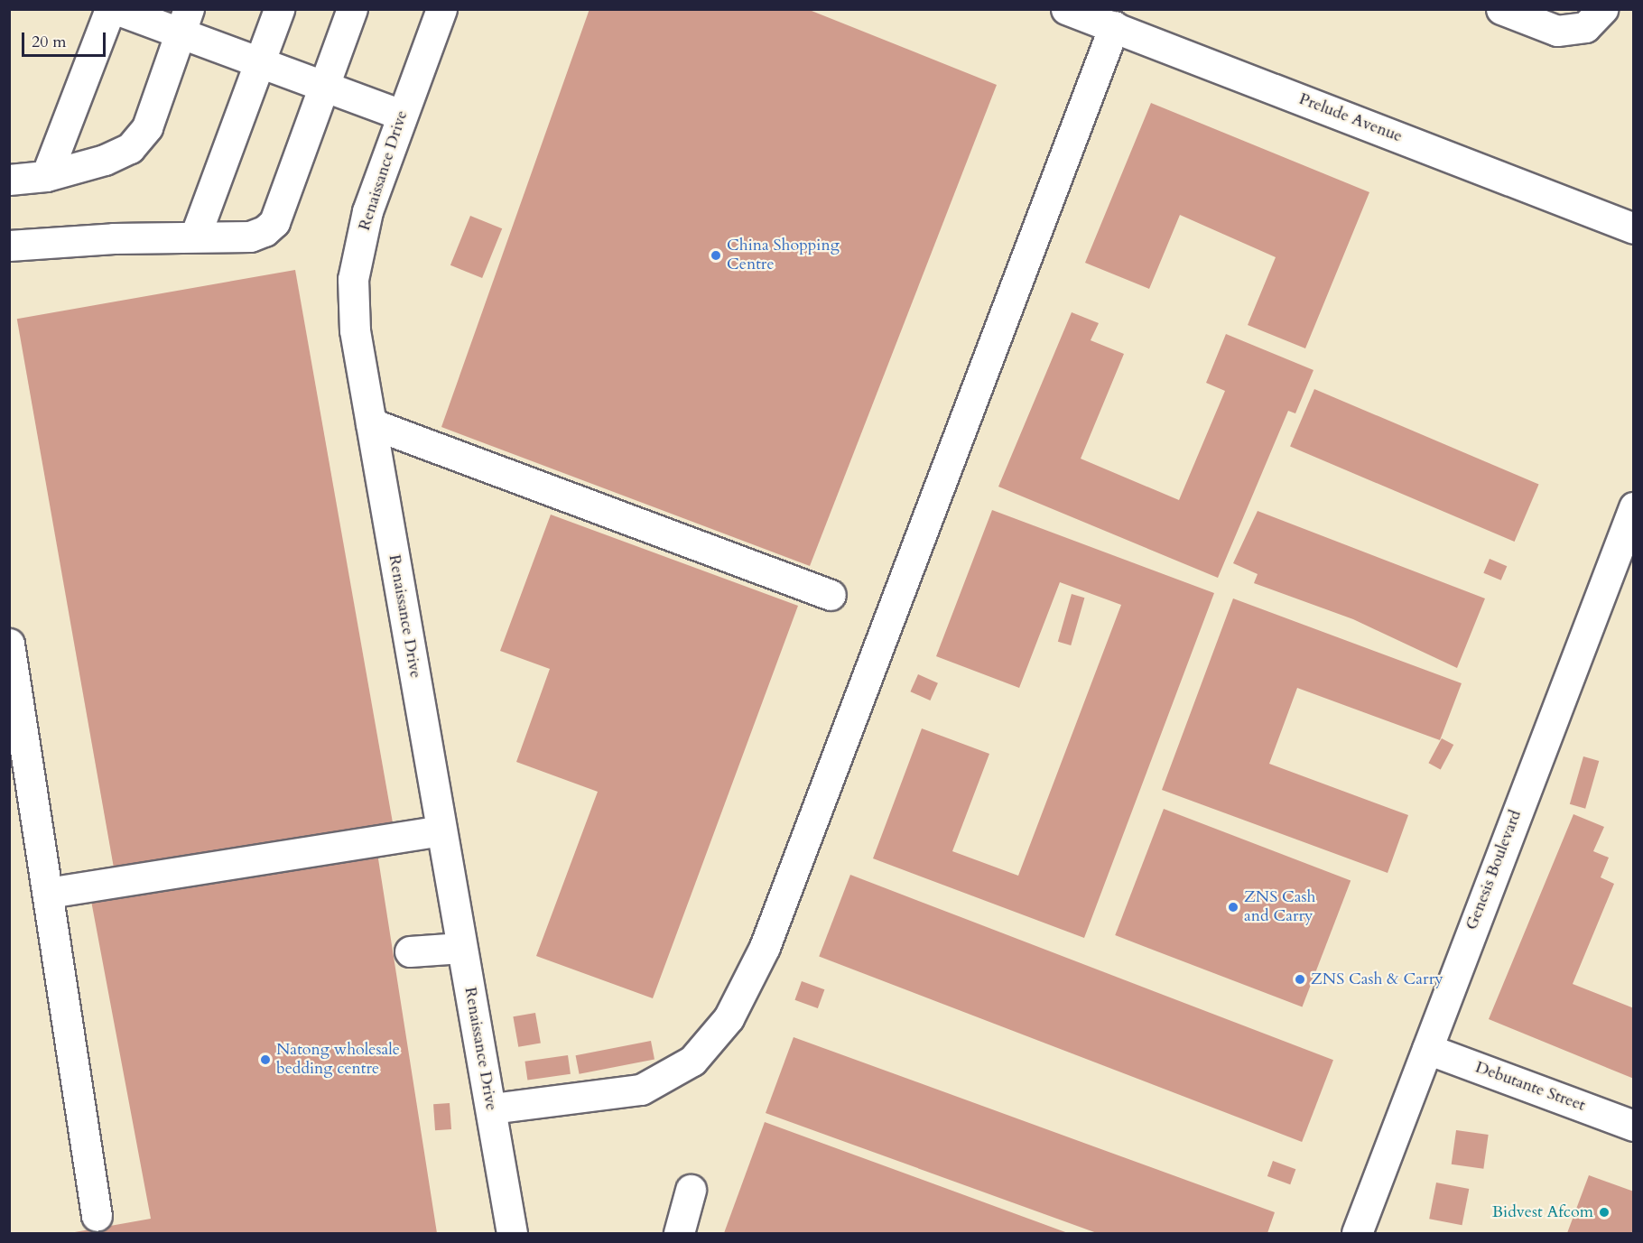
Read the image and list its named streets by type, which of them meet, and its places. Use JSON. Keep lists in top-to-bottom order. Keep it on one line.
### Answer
{"streets":{"street":["Prelude Avenue","Renaissance Drive","Genesis Boulevard","Debutante Street"]},"crossings":[["Genesis Boulevard","Debutante Street"]],"places":["China Shopping Centre","ZNS Cash and Carry","ZNS Cash & Carry","Natong wholesale bedding centre","Bidvest Afcom"],"scale_bar":"20 m"}
